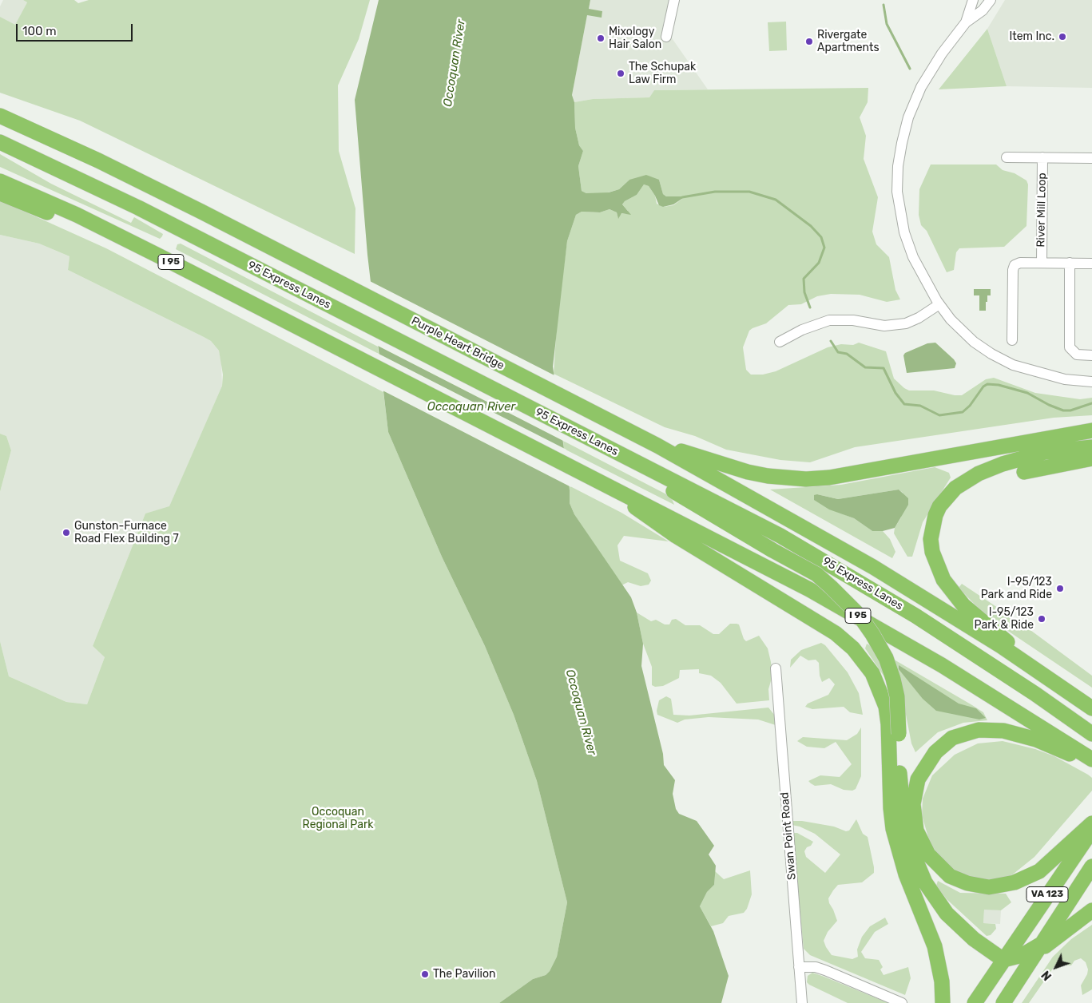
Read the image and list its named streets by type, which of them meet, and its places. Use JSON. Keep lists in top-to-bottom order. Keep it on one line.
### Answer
{"streets":{"highway":["I 95","95 Express Lanes","Purple Heart Bridge","VA 123"],"street":["River Mill Loop","Swan Point Road"]},"water":["Occoquan River"],"parks":["Occoquan Regional Park"],"places":["Item Inc.","Mixology Hair Salon","Rivergate Apartments","The Schupak Law Firm","Gunston-Furnace Road Flex Building 7","I-95/123 Park and Ride","I-95/123 Park & Ride","The Pavilion"],"scale_bar":"100 m","north":"bottom left"}
